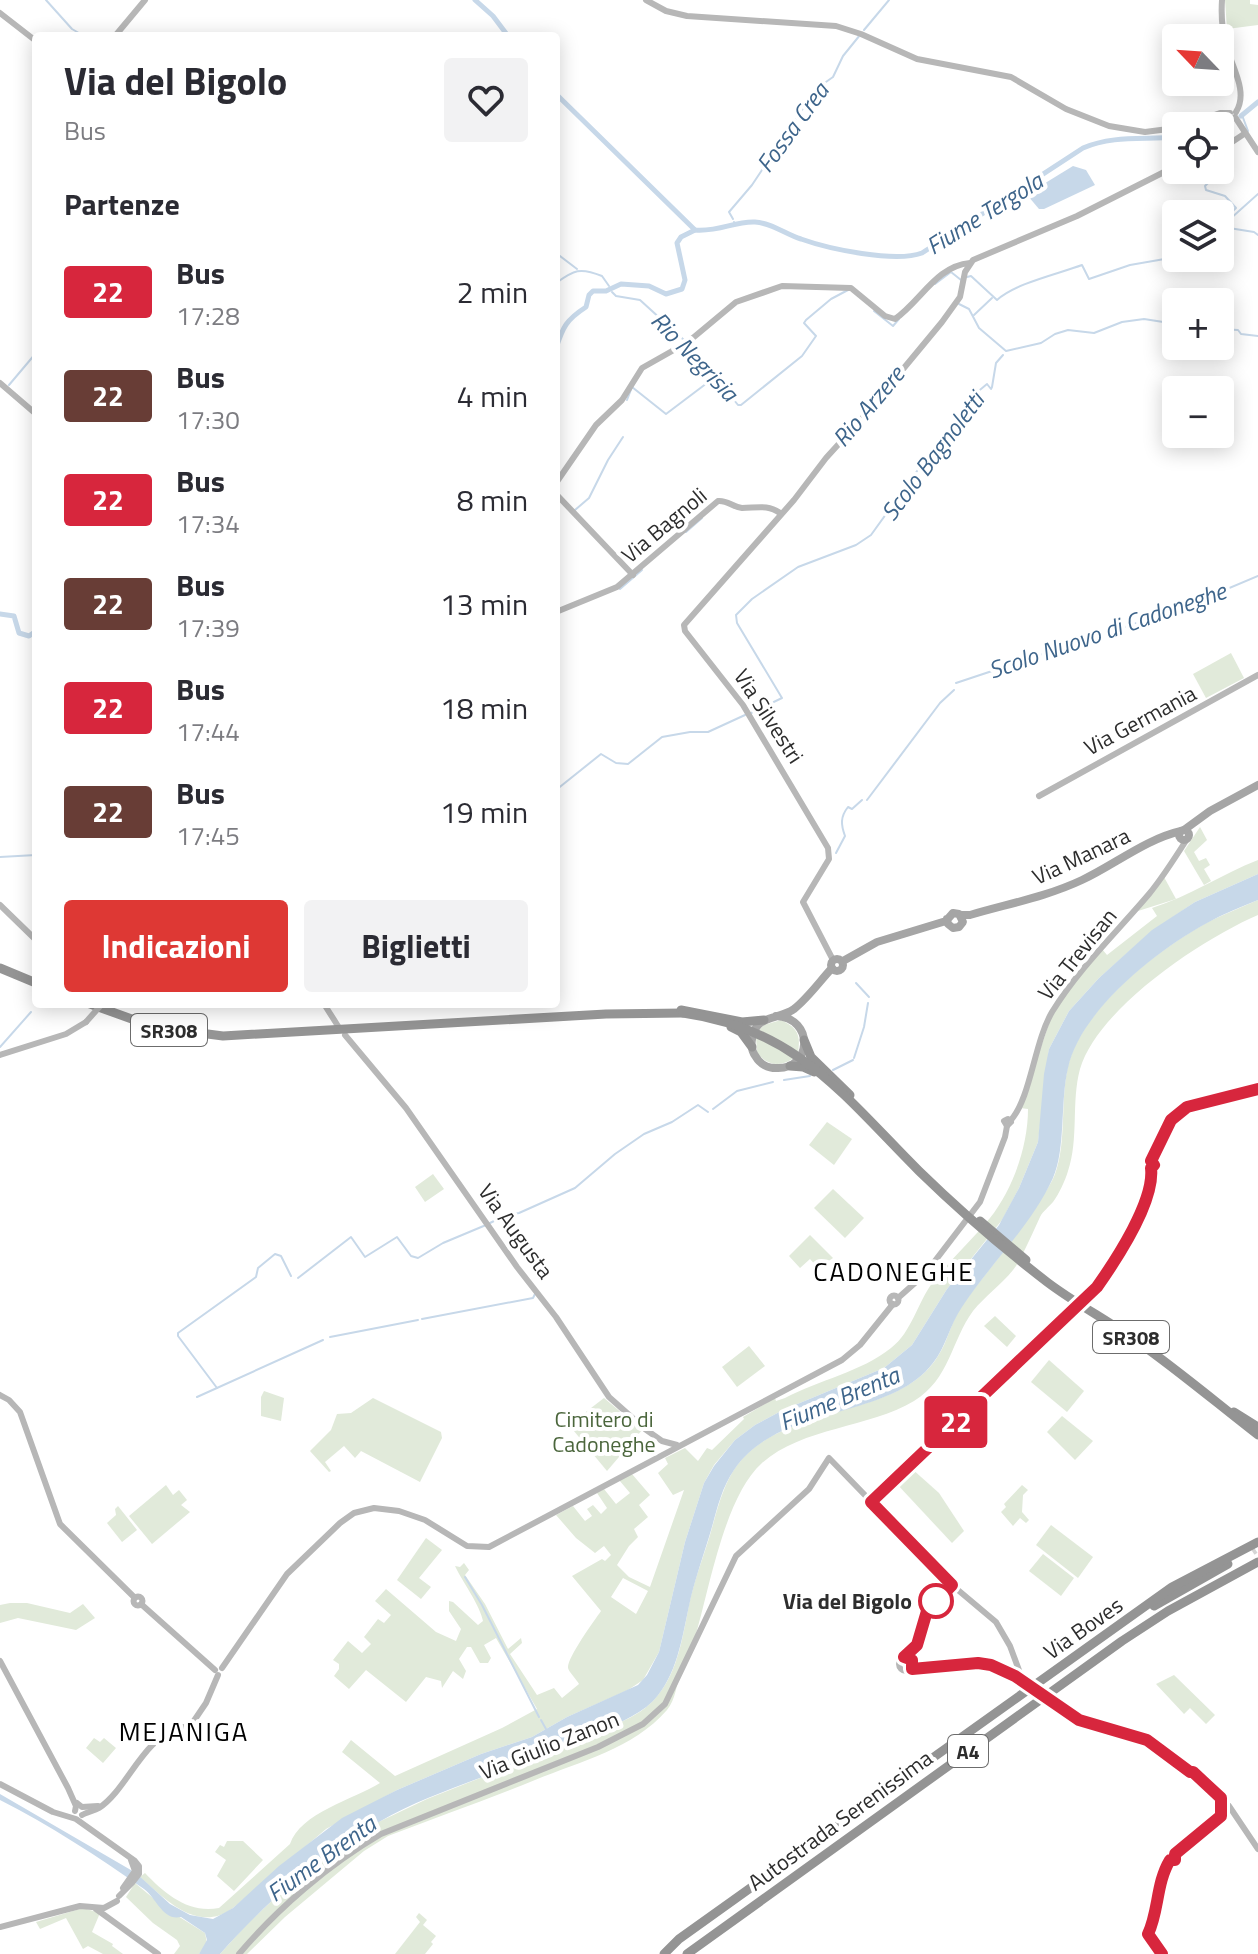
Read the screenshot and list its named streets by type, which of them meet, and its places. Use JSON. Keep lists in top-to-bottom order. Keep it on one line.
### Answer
{"streets":{"highway":["SR308","Via Boves","A4","Autostrada Serenissima"],"main road":["Via Manara","Via Trevisan"],"street":["Via Bagnoli","Via Silvestri","Via Germania","Via Augusta","Via Giulio Zanon"]},"crossings":[["Via Bagnoli","Via Silvestri"],["Via Silvestri","Via Manara"],["Via Manara","Via Trevisan"],["Via Trevisan","Via Augusta"]],"districts":["CADONEGHE","MEJANIGA"],"water":["Fossa Crea","Fiume Tergola","Rio Negrisia","Rio Arzere","Scolo Bagnoletti","Scolo Nuovo di Cadoneghe","Fiume Brenta"],"parks":["Cimitero di Cadoneghe"],"places":["Via del Bigolo"],"lines":["bus line 22"],"north":"top left","page":{"on_map":"22","map_buttons":["+","−"],"heading":[["Via del Bigolo","Bus"],"Partenze"],"list":[{"mark":"22","name":"Bus","note":"17:28","value":"2 min"},{"mark":"22","name":"Bus","note":"17:30","value":"4 min"},{"mark":"22","name":"Bus","note":"17:34","value":"8 min"},{"mark":"22","name":"Bus","note":"17:39","value":"13 min"},{"mark":"22","name":"Bus","note":"17:44","value":"18 min"},{"mark":"22","name":"Bus","note":"17:45","value":"19 min"}],"buttons":["Indicazioni","Biglietti"]}}
